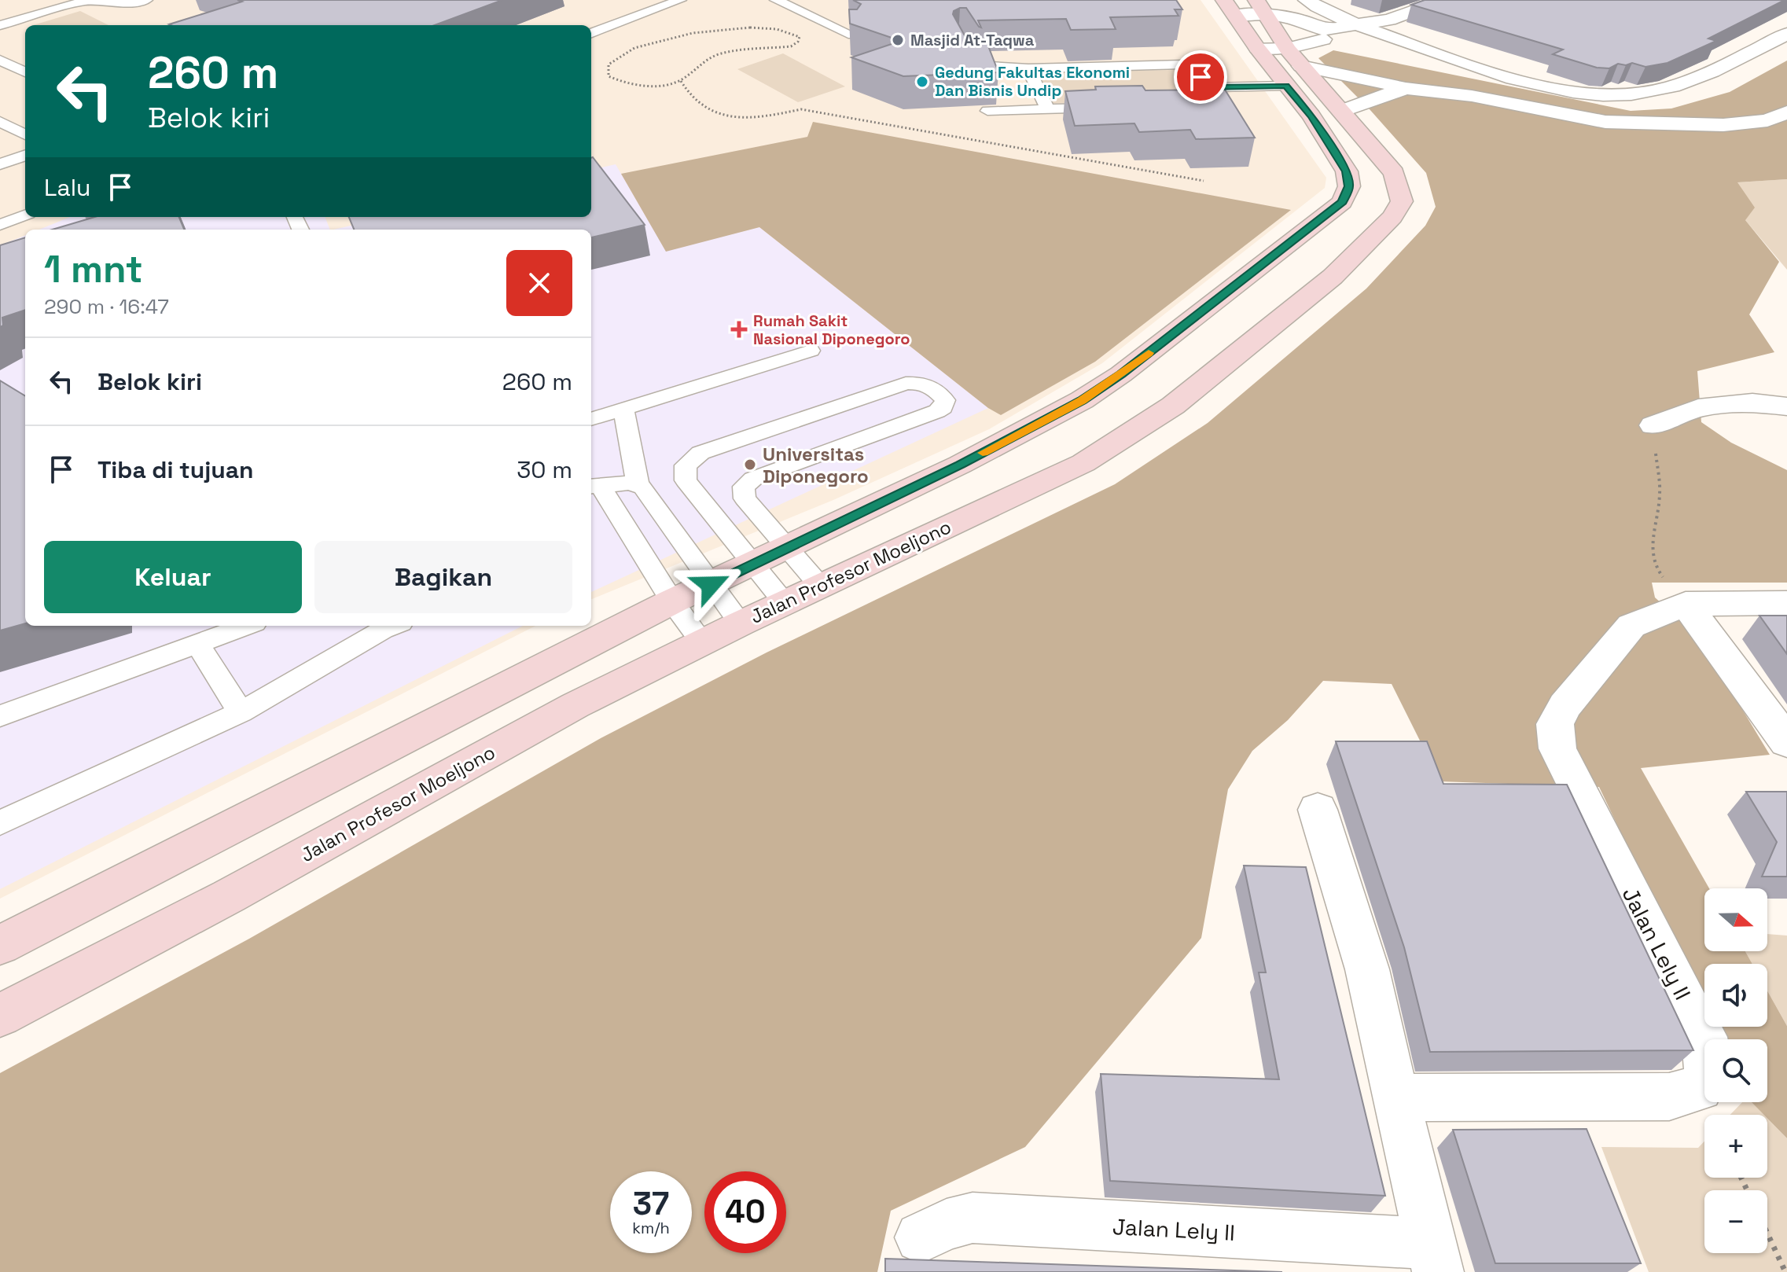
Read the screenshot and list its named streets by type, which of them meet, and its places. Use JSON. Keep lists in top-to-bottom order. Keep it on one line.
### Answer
{"streets":{"street":["Jalan Profesor Moeljono","Jalan Lely II"]},"places":{"other":["Masjid At-Taqwa","Gedung Fakultas Ekonomi Dan Bisnis Undip","Universitas Diponegoro"],"health":["Rumah Sakit Nasional Diponegoro"]},"north":"right","page":{"turn":["260 m","Belok kiri"],"then":"Lalu","heading":["1 mnt","290 m · 16:47"],"list":[{"name":"Belok kiri","value":"260 m"},{"name":"Tiba di tujuan","value":"30 m"}],"buttons":["Keluar","Bagikan"],"map_buttons":["+","−"],"speed":"37 km/h","limit":"40"}}
